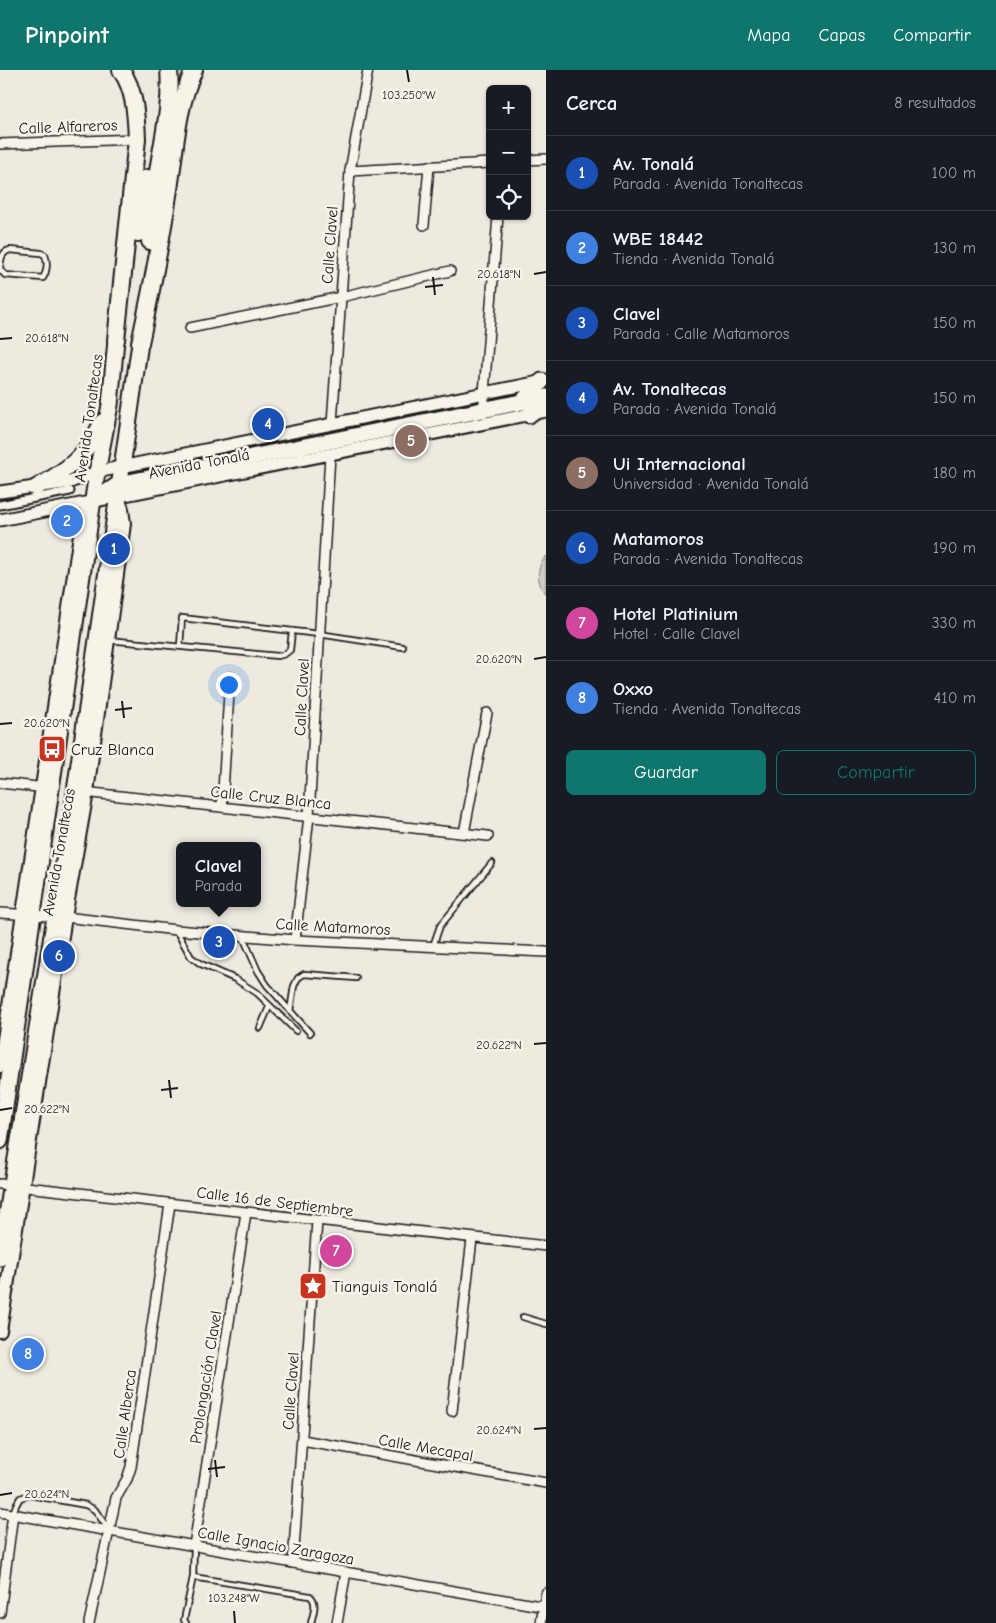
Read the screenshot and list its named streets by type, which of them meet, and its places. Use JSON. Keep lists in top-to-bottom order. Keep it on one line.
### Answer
{"streets":{"main road":["Avenida Tonaltecas","Avenida Tonalá"],"street":["Calle Alfareros","Calle Clavel","Calle Cruz Blanca","Calle Matamoros","Calle 16 de Septiembre","Prolongación Clavel","Calle Alberca","Calle Mecapal","Calle Ignacio Zaragoza"]},"crossings":[["Calle Clavel","Avenida Tonalá"],["Calle Clavel","Calle Cruz Blanca"],["Calle Clavel","Calle Matamoros"],["Calle Clavel","Calle 16 de Septiembre"],["Calle Clavel","Calle Mecapal"],["Calle Clavel","Calle Ignacio Zaragoza"],["Avenida Tonaltecas","Avenida Tonalá"],["Avenida Tonaltecas","Calle Cruz Blanca"],["Avenida Tonaltecas","Calle Matamoros"],["Avenida Tonaltecas","Calle 16 de Septiembre"],["Calle 16 de Septiembre","Prolongación Clavel"],["Calle 16 de Septiembre","Calle Alberca"],["Prolongación Clavel","Calle Ignacio Zaragoza"],["Calle Alberca","Calle Ignacio Zaragoza"]],"places":{"bus stop":["Cruz Blanca"],"place":["Tianguis Tonalá"]},"page":{"header":"Pinpoint","nav":["Mapa","Capas","Compartir"],"heading":["Cerca","8 resultados"],"map_buttons":["+","−"],"list":[{"mark":"1","name":"Av. Tonalá","note":"Parada · Avenida Tonaltecas","value":"100 m"},{"mark":"2","name":"WBE 18442","note":"Tienda · Avenida Tonalá","value":"130 m"},{"mark":"3","name":"Clavel","note":"Parada · Calle Matamoros","value":"150 m"},{"mark":"4","name":"Av. Tonaltecas","note":"Parada · Avenida Tonalá","value":"150 m"},{"mark":"5","name":"Ui Internacional","note":"Universidad · Avenida Tonalá","value":"180 m"},{"mark":"6","name":"Matamoros","note":"Parada · Avenida Tonaltecas","value":"190 m"},{"mark":"7","name":"Hotel Platinium","note":"Hotel · Calle Clavel","value":"330 m"},{"mark":"8","name":"Oxxo","note":"Tienda · Avenida Tonaltecas","value":"410 m"}],"pins":["4","5","2","1","3","6","7","8"],"buttons":["Guardar","Compartir"],"popup":["Clavel","Parada"]},"coordinates":["103.250°W","20.618°N","20.620°N","20.622°N","20.624°N","103.248°W"]}
